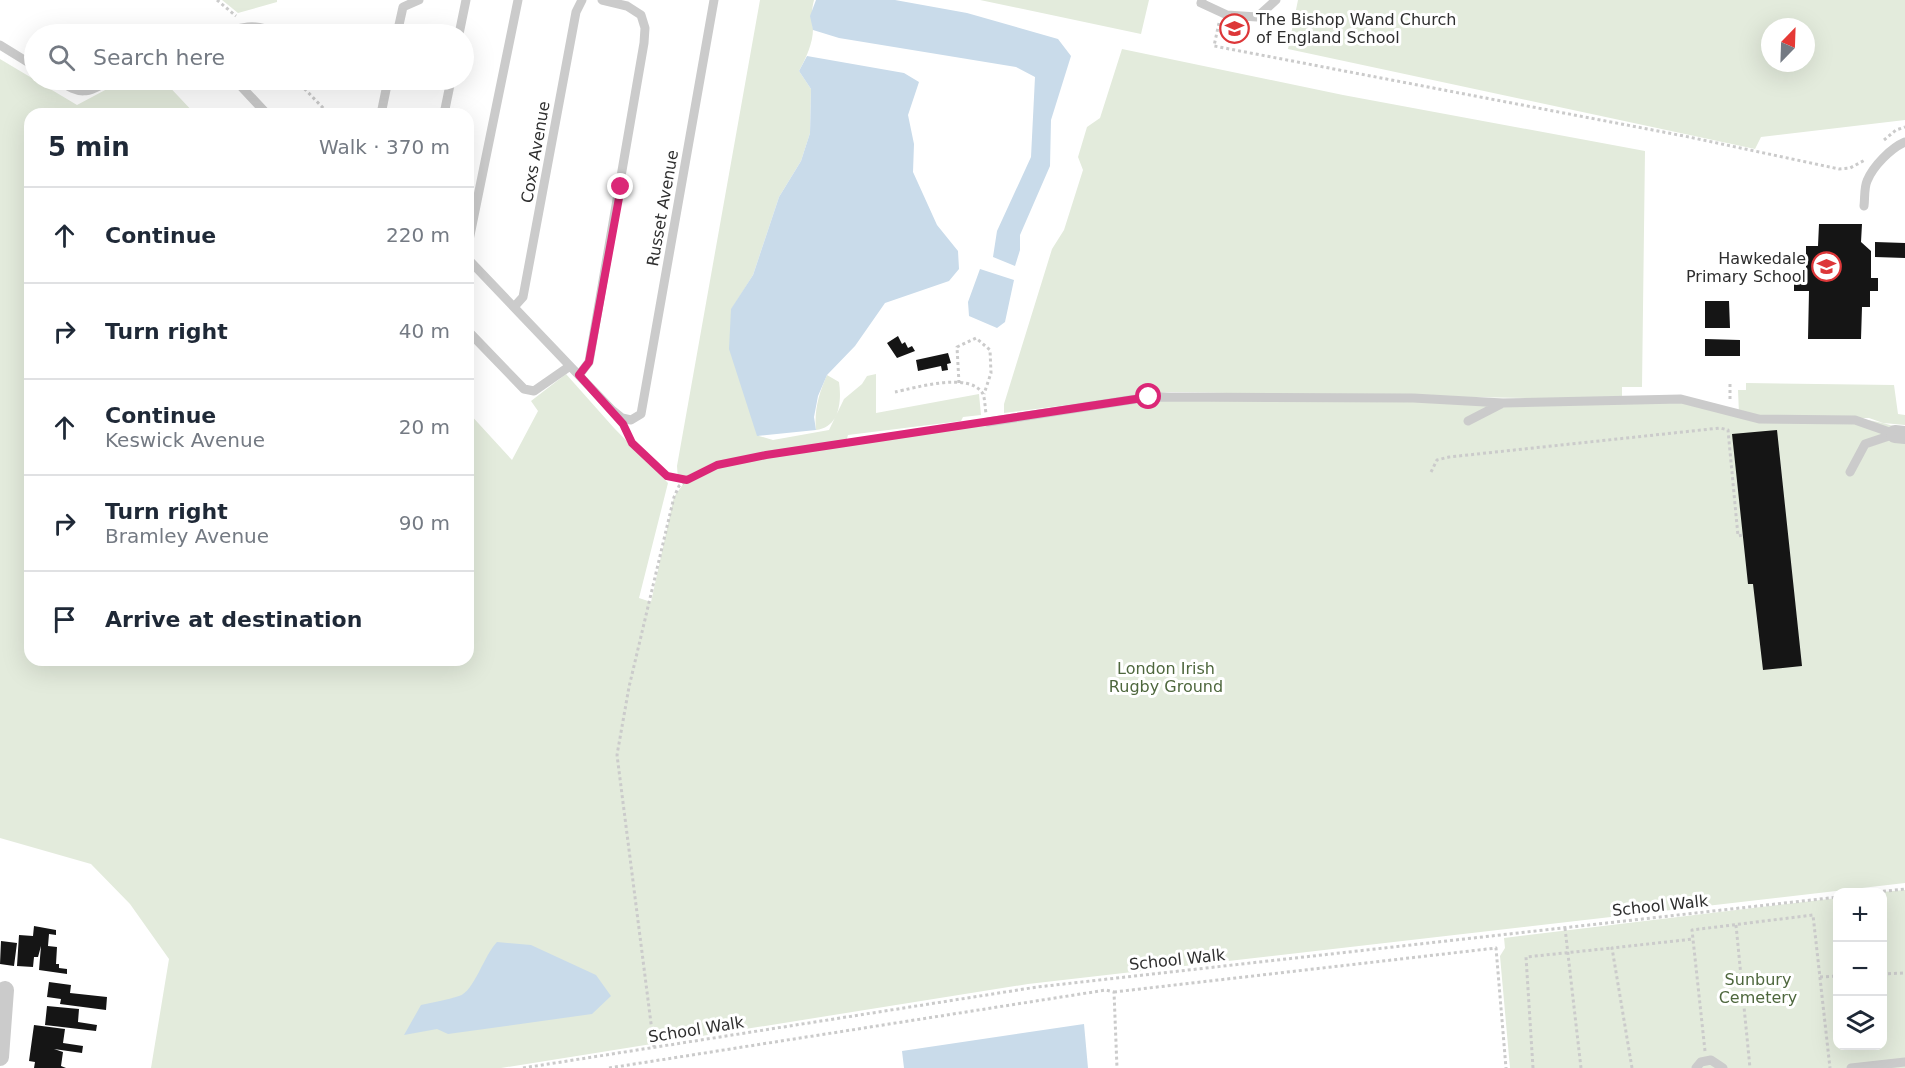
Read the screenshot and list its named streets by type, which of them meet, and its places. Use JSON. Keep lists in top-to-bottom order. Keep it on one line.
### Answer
{"streets":{"lane":["Coxs Avenue","Russet Avenue"],"path":["School Walk"]},"parks":["London Irish Rugby Ground","Sunbury Cemetery"],"places":{"school or university":["The Bishop Wand Church of England School","Hawkedale Primary School"]},"north":"top right","page":{"search":"Search here","heading":["5 min","Walk · 370 m"],"list":[["Continue","220 m"],["Turn right","40 m"],["Continue","Keswick Avenue","20 m"],["Turn right","Bramley Avenue","90 m"],"Arrive at destination"],"map_buttons":["+","−"]}}
